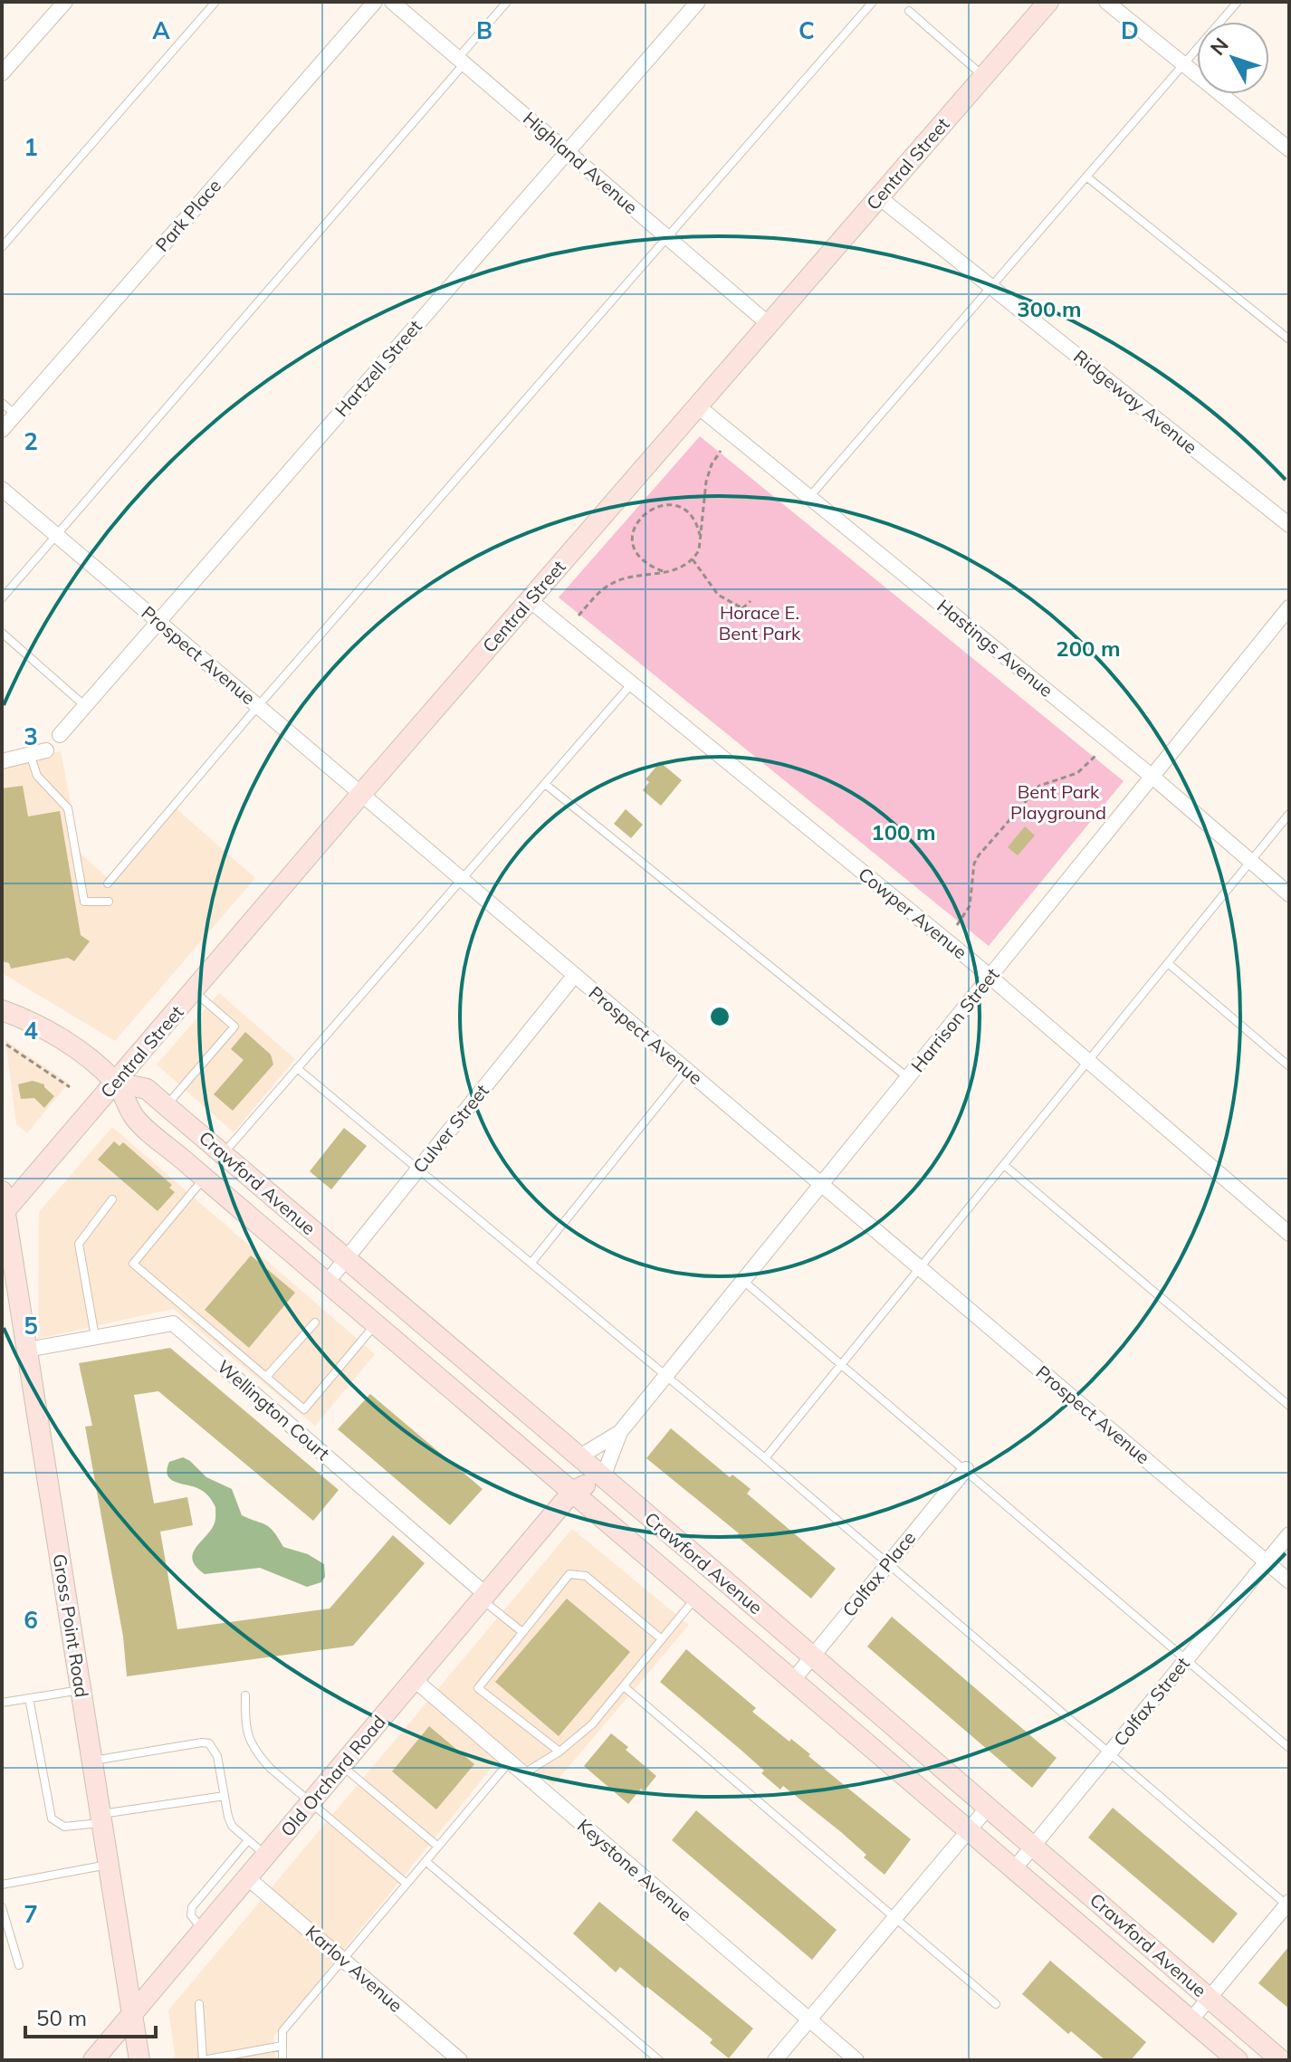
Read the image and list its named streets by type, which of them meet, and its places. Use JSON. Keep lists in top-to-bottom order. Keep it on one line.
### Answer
{"streets":{"main road":["Central Street","Crawford Avenue","Gross Point Road","Old Orchard Road"],"street":["Highland Avenue","Park Place","Hartzell Street","Ridgeway Avenue","Hastings Avenue","Prospect Avenue","Cowper Avenue","Harrison Street","Culver Street","Wellington Court","Colfax Place","Colfax Street","Keystone Avenue","Karlov Avenue"]},"crossings":[["Highland Avenue","Central Street"],["Highland Avenue","Hartzell Street"],["Central Street","Ridgeway Avenue"],["Central Street","Hastings Avenue"],["Central Street","Prospect Avenue"],["Central Street","Cowper Avenue"],["Central Street","Crawford Avenue"],["Central Street","Gross Point Road"],["Hartzell Street","Prospect Avenue"],["Hastings Avenue","Harrison Street"],["Prospect Avenue","Harrison Street"],["Prospect Avenue","Culver Street"],["Prospect Avenue","Colfax Street"],["Cowper Avenue","Harrison Street"],["Harrison Street","Crawford Avenue"],["Harrison Street","Old Orchard Road"],["Culver Street","Crawford Avenue"],["Crawford Avenue","Colfax Place"],["Crawford Avenue","Colfax Street"],["Crawford Avenue","Old Orchard Road"],["Wellington Court","Gross Point Road"],["Wellington Court","Old Orchard Road"],["Gross Point Road","Old Orchard Road"],["Old Orchard Road","Keystone Avenue"],["Old Orchard Road","Karlov Avenue"]],"parks":["Horace E. Bent Park","Bent Park Playground"],"scale_bar":"50 m","north":"top left","grid":{"columns":["A","B","C","D"],"rows":["1","2","3","4","5","6","7"]},"rings":["300 m","200 m","100 m"]}
